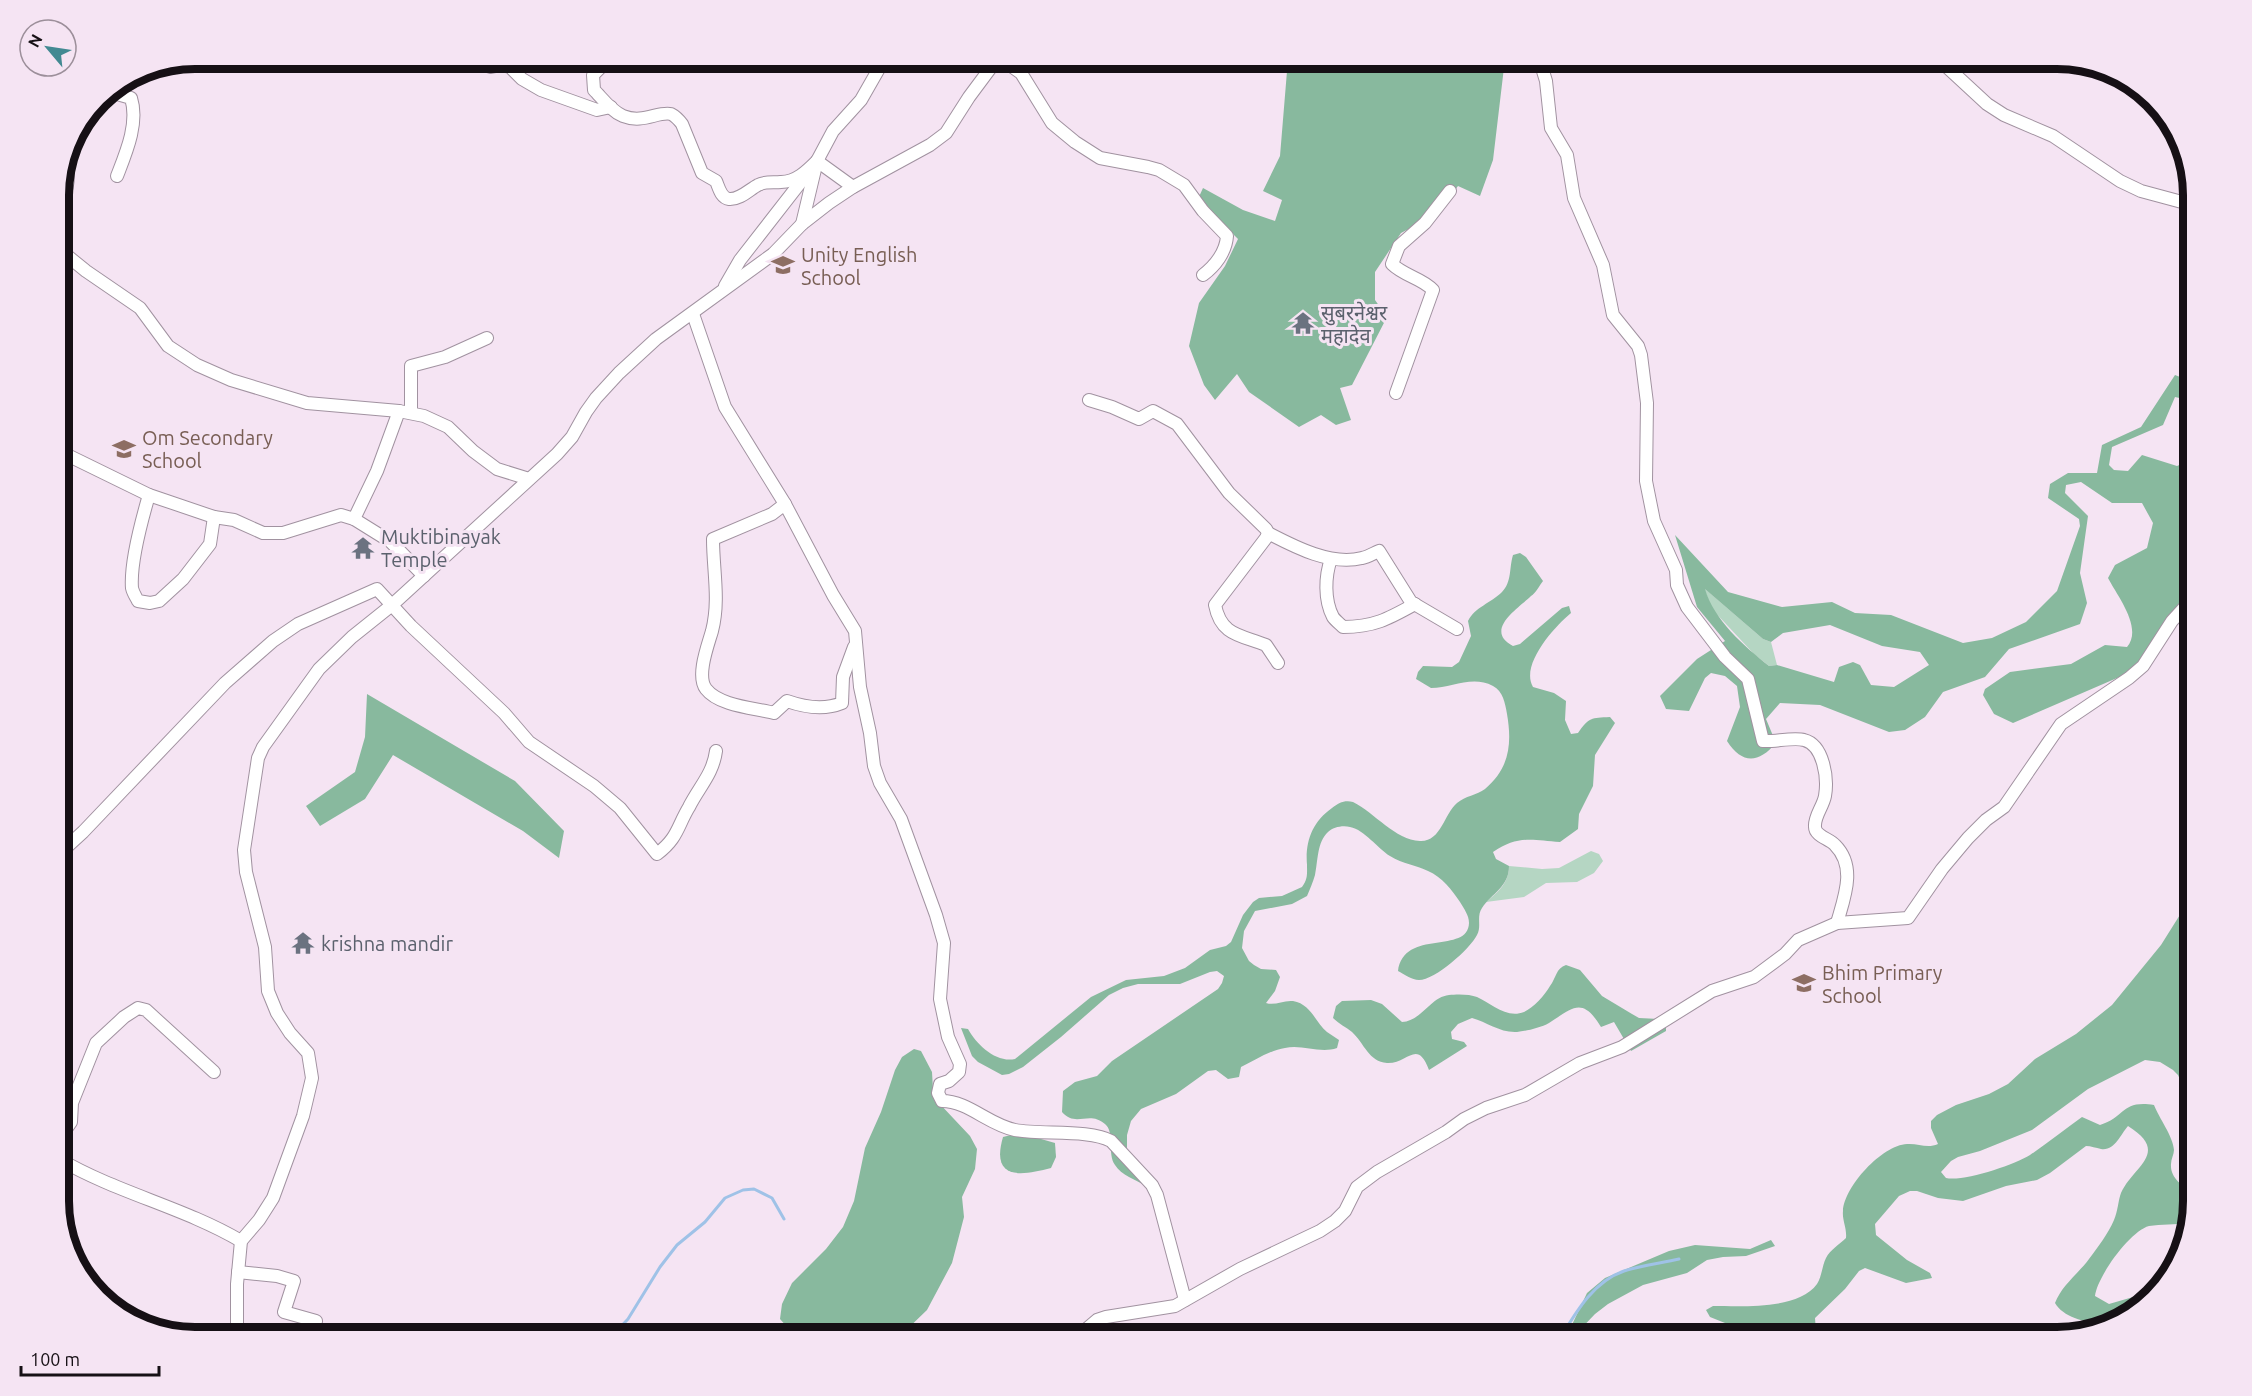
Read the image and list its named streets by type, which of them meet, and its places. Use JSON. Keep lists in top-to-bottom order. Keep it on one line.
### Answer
{"places":{"school or university":["Unity English School","Om Secondary School","Bhim Primary School"],"temple":["सुबरनेश्वर महादेव","Muktibinayak Temple","krishna mandir"]},"scale_bar":"100 m","north":"top left"}
